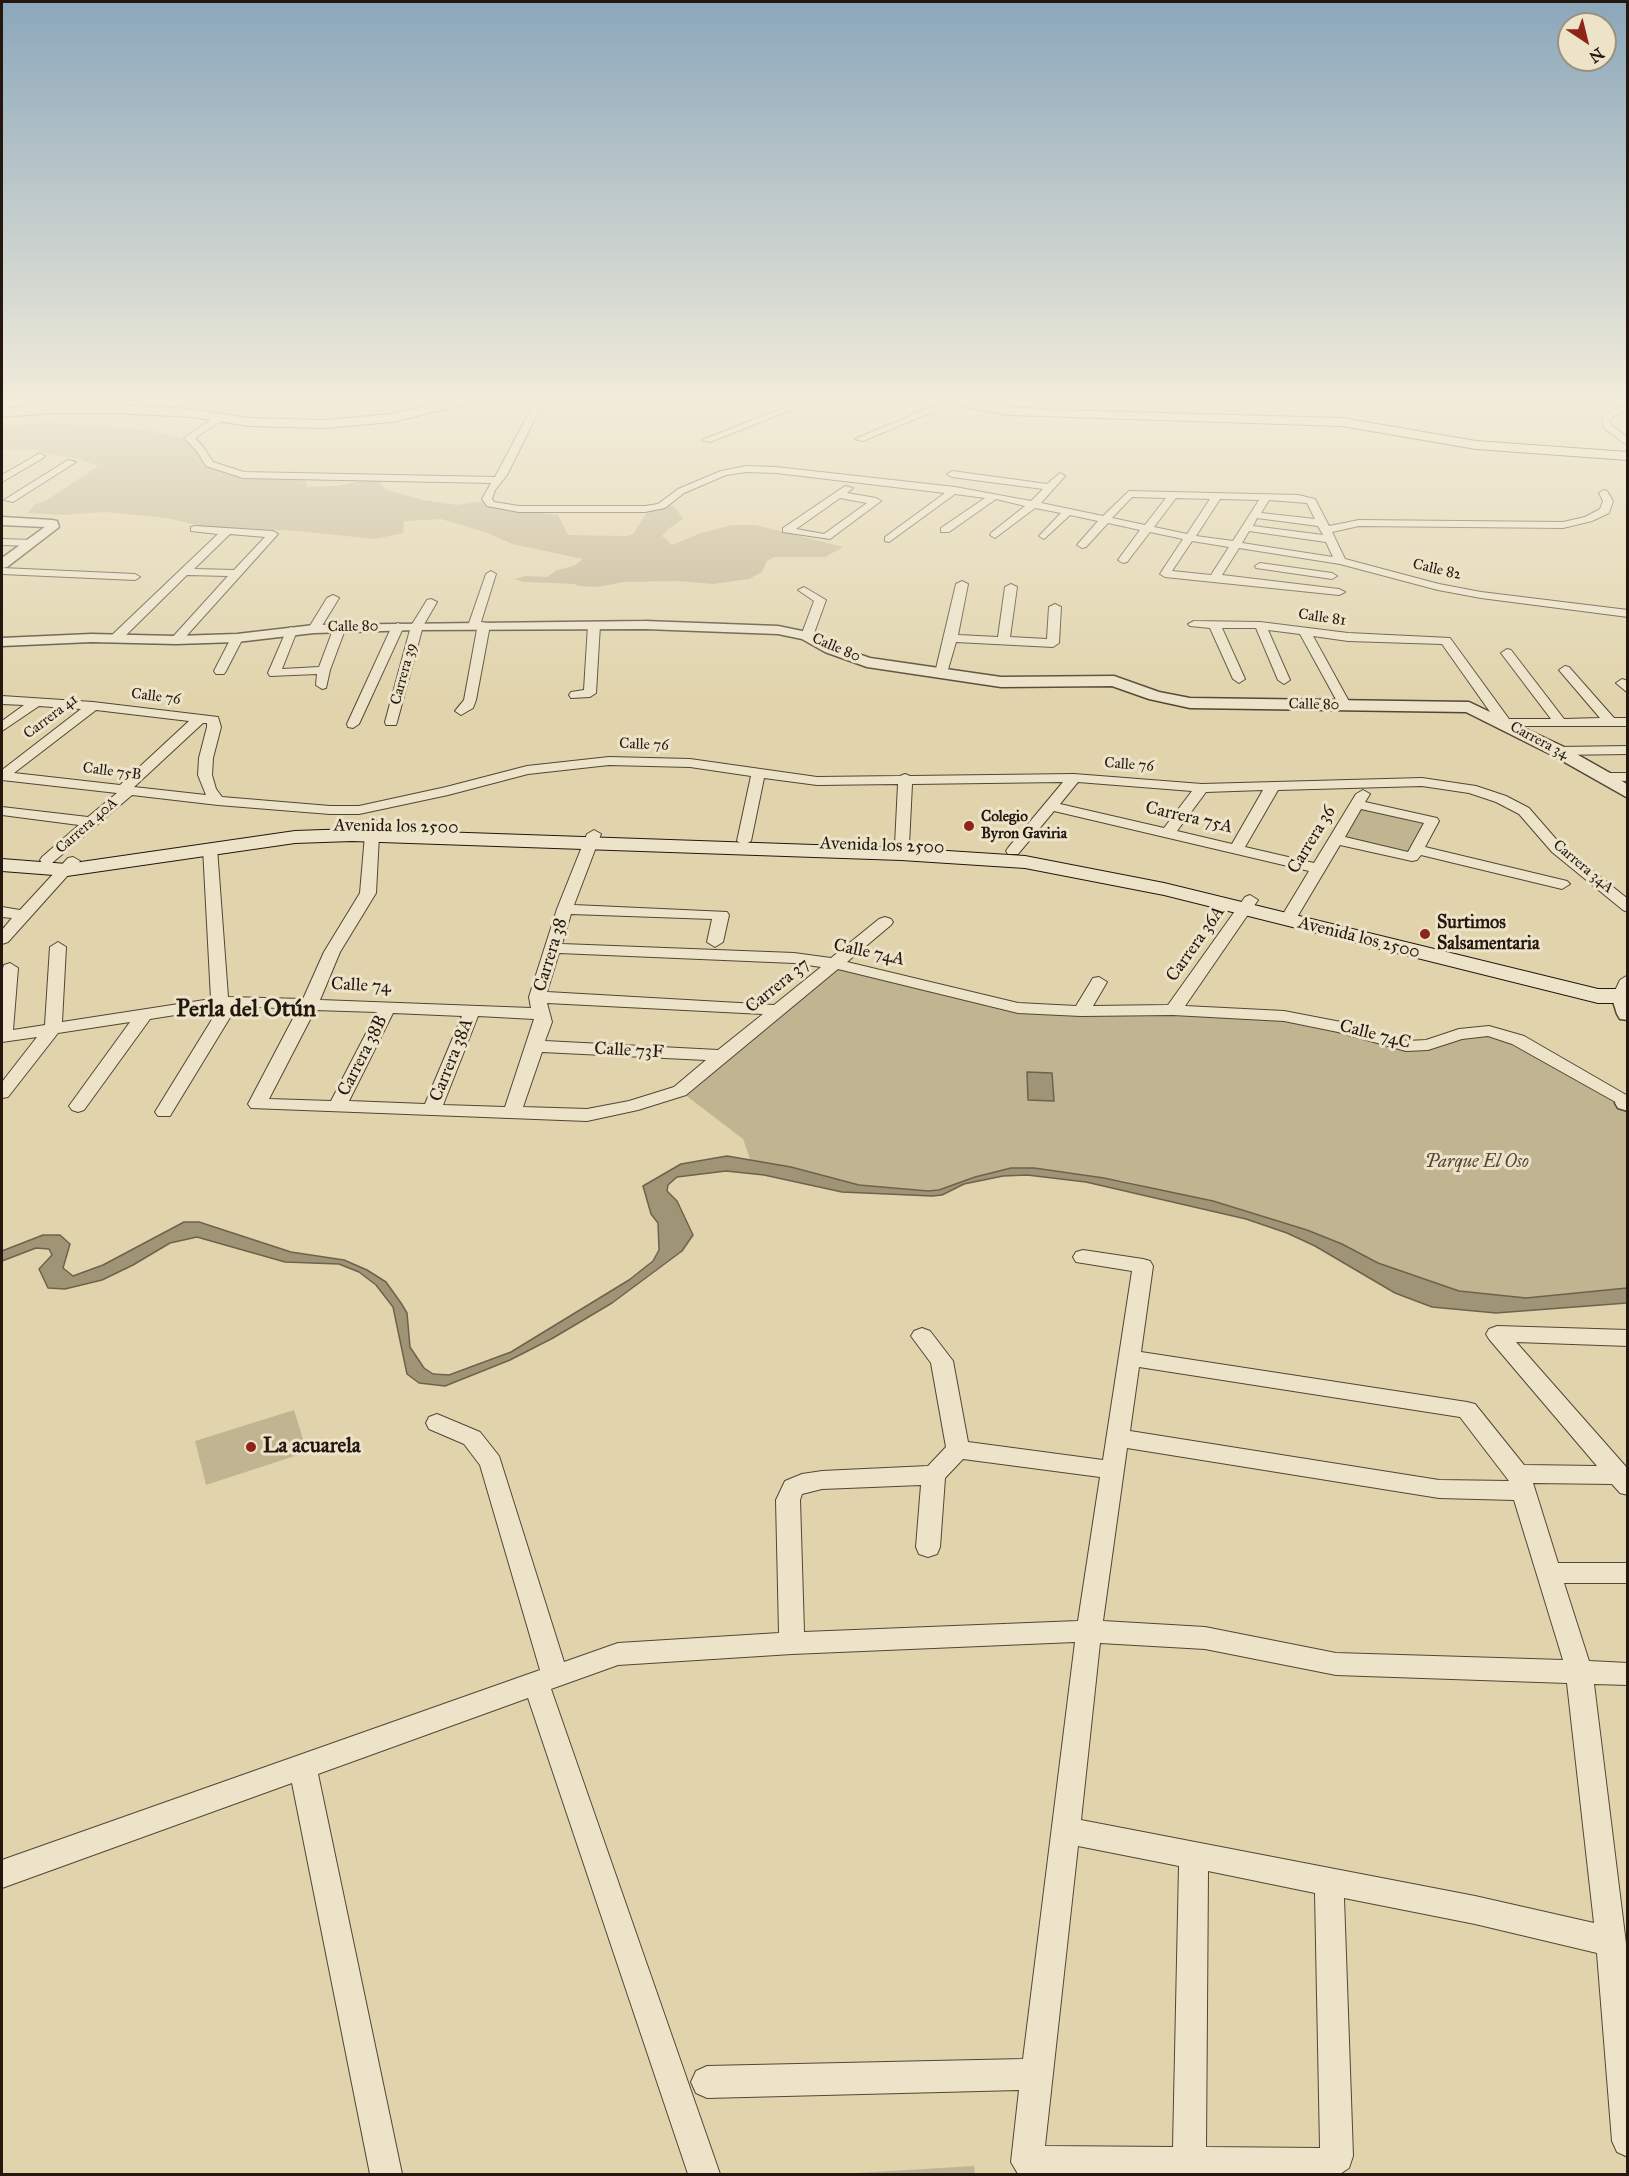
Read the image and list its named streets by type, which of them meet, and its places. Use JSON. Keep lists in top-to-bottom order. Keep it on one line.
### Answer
{"streets":{"main road":["Avenida los 2500"],"street":["Calle 82","Calle 81","Calle 80","Carrera 39","Calle 76","Carrera 41","Carrera 34","Calle 75B","Carrera 75A","Carrera 40A","Carrera 36","Carrera 34A","Carrera 36A","Calle 74A","Carrera 38","Calle 74","Carrera 37","Calle 74C","Calle 73F","Carrera 38B","Carrera 38A"]},"crossings":[["Calle 81","Carrera 34"],["Calle 80","Carrera 39"],["Calle 80","Carrera 34"],["Calle 76","Carrera 41"],["Calle 76","Calle 75B"],["Calle 76","Carrera 40A"],["Calle 76","Avenida los 2500"],["Calle 76","Carrera 36"],["Calle 76","Carrera 34A"],["Carrera 41","Calle 75B"],["Calle 75B","Carrera 40A"],["Carrera 75A","Carrera 36"],["Carrera 40A","Avenida los 2500"],["Avenida los 2500","Carrera 36"],["Avenida los 2500","Carrera 36A"],["Avenida los 2500","Carrera 38"],["Carrera 36","Carrera 34A"],["Carrera 36A","Calle 74A"],["Carrera 36A","Calle 74C"],["Calle 74A","Carrera 38"],["Calle 74A","Carrera 37"],["Calle 74A","Calle 74C"],["Carrera 38","Calle 74"],["Carrera 38","Carrera 37"],["Carrera 38","Calle 73F"],["Calle 74","Carrera 37"],["Calle 74","Carrera 38B"],["Calle 74","Carrera 38A"],["Carrera 37","Calle 73F"],["Carrera 37","Carrera 38B"],["Carrera 37","Carrera 38A"]],"districts":["Perla del Otún"],"parks":["Parque El Oso"],"places":["Colegio Byron Gaviria","Surtimos Salsamentaria","La acuarela"],"north":"bottom right"}
